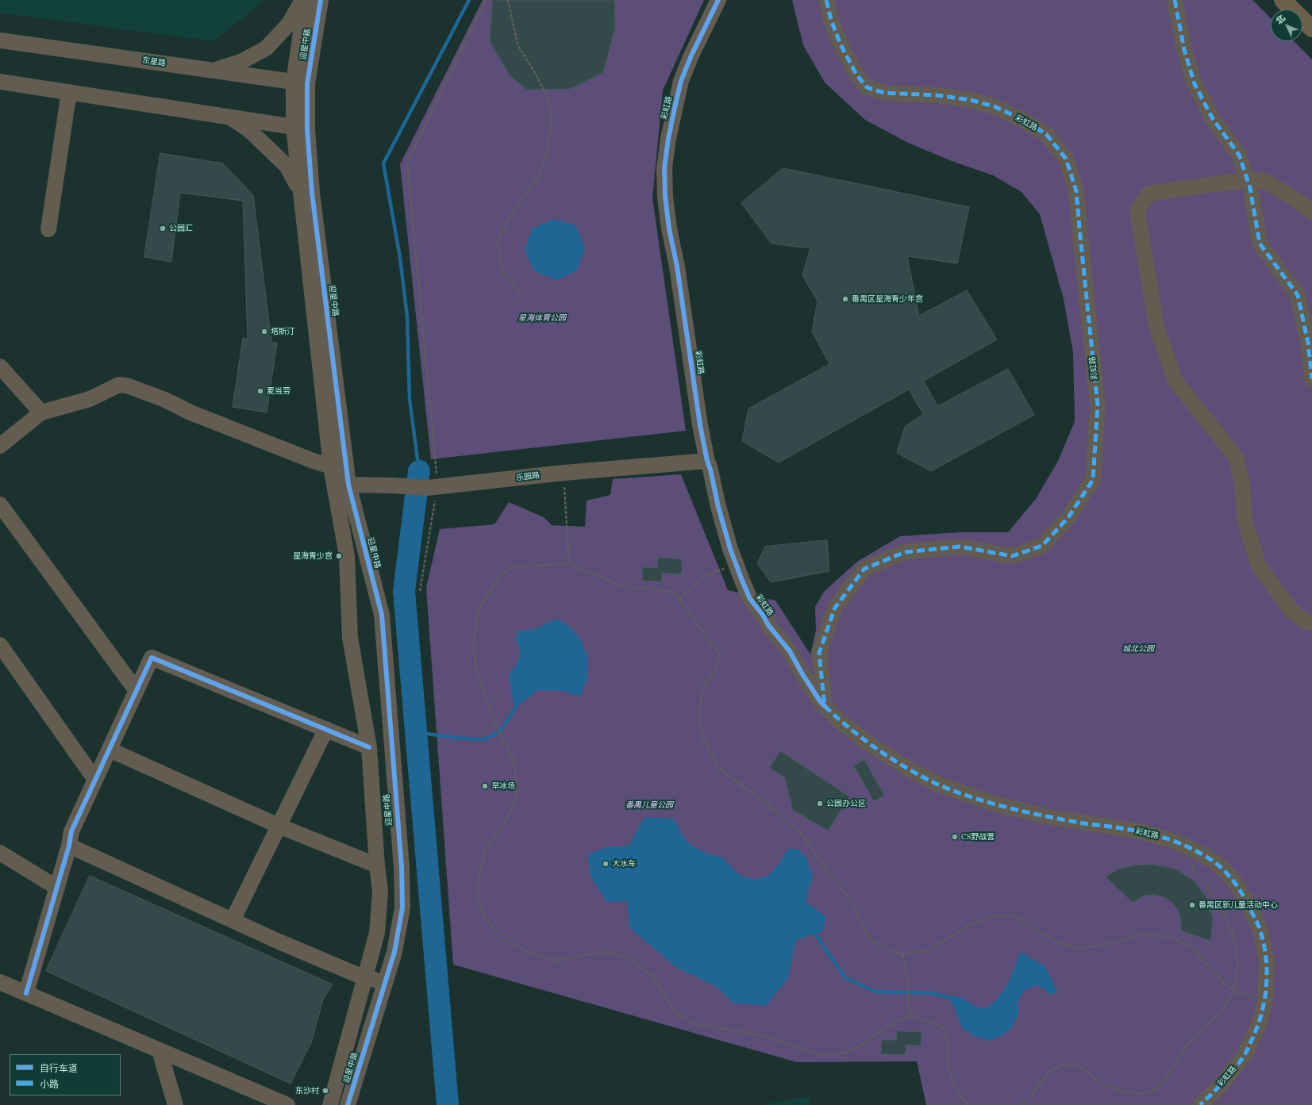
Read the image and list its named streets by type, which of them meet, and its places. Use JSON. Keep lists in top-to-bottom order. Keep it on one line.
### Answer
{"streets":{"street":["迎星中路","东星路","彩虹路","乐园路"]},"crossings":[["迎星中路","东星路"],["迎星中路","乐园路"],["彩虹路","乐园路"]],"parks":["星海体育公园","城北公园","番禺儿童公园"],"places":["公园汇","番禺区星海青少年宫","塔斯汀","麦当劳","星海青少宫","旱冰场","公园办公区","CS野战营","大水车","番禺区新儿童活动中心","东沙村"],"legend":["自行车道","小路"],"north":"top left"}
